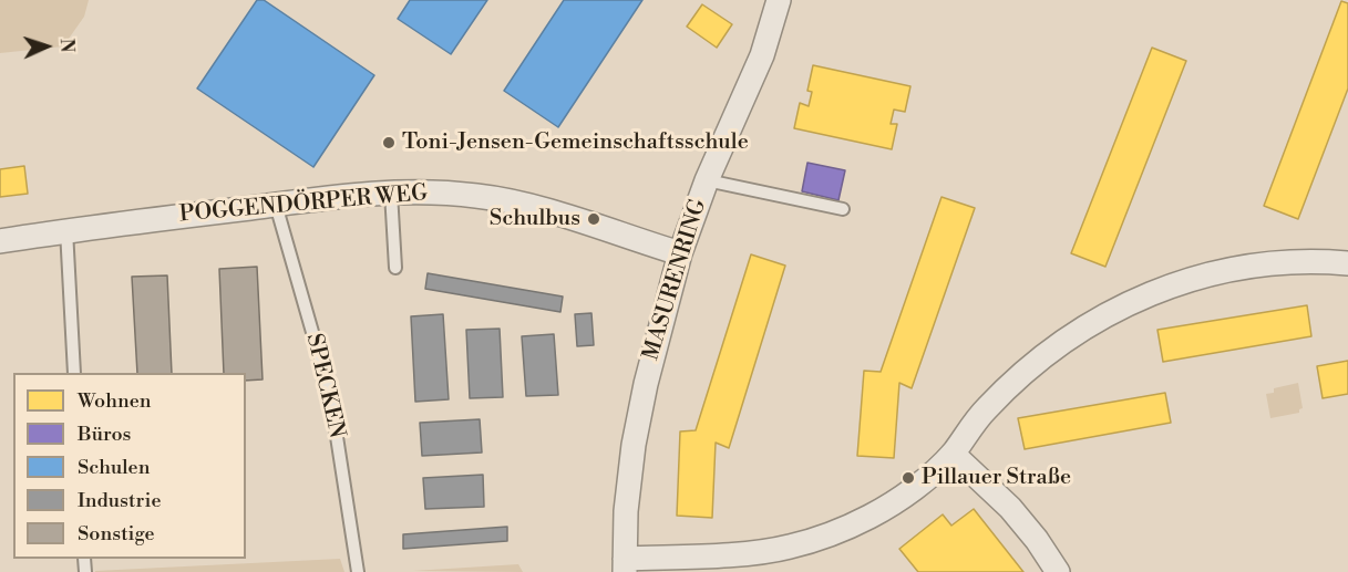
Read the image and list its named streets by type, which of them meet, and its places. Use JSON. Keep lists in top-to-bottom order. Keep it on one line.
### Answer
{"streets":{"street":["POGGENDÖRPER WEG","MASURENRING"],"lane":["SPECKEN"]},"crossings":[["POGGENDÖRPER WEG","MASURENRING"],["POGGENDÖRPER WEG","SPECKEN"]],"places":["Toni-Jensen-Gemeinschaftsschule","Schulbus","Pillauer Straße"],"legend":["Wohnen","Büros","Schulen","Industrie","Sonstige"],"north":"right"}
